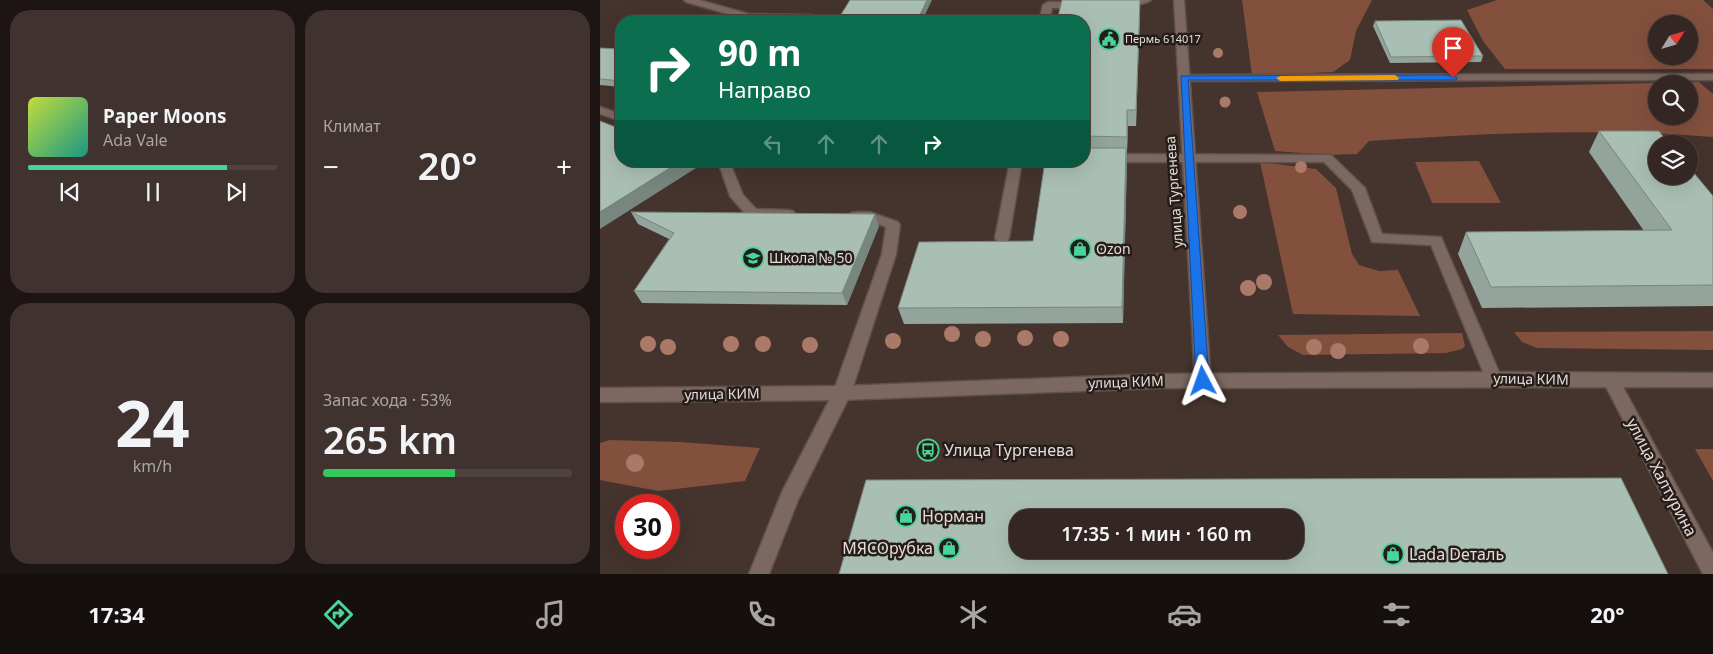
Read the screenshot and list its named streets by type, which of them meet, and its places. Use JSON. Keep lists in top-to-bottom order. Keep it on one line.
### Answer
{"streets":{"street":["улица Тургенева","улица КИМ","улица Халтурина"]},"crossings":[["улица Тургенева","улица КИМ"],["улица КИМ","улица Халтурина"]],"places":{"public building":["Пермь 614017"],"shop":["Ozon","Норман","МЯСОрубка","Lada Dеталь"],"school or university":["Школа № 50"],"bus stop":["Улица Тургенева"]},"north":"top right","page":{"tile":["Климат",["24","km/h"],["Запас хода · 53%","265 km"]],"turn":["90 m","Направо"],"song":["Paper Moons","Ada Vale"],"heat":["−","20°","+"],"limit":"30","trip":"17:35 · 1 мин · 160 m","tabs":["17:34","20°"]}}
